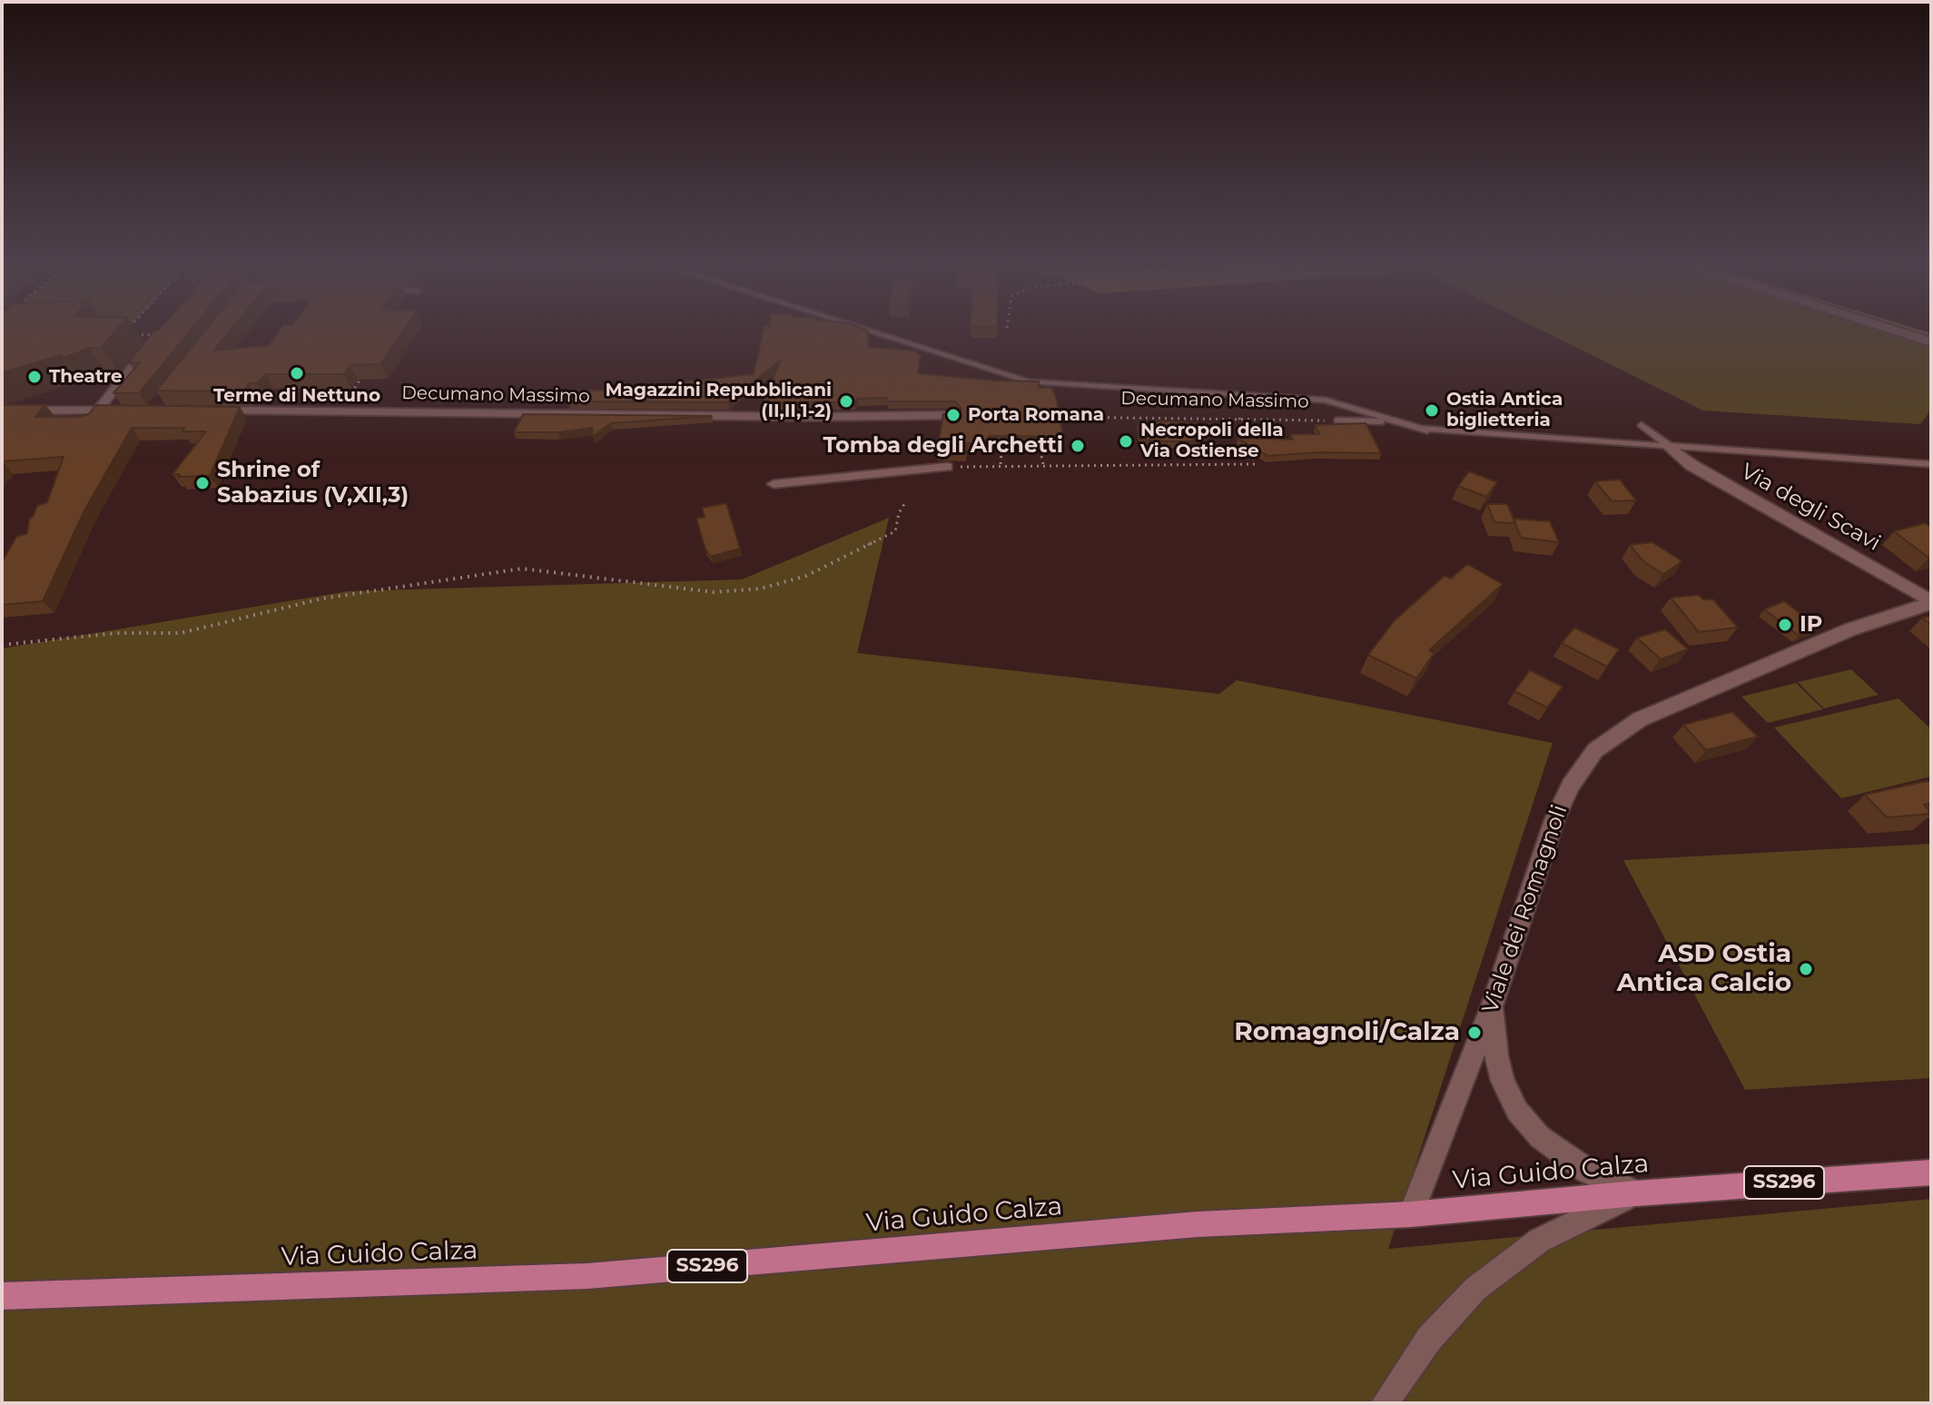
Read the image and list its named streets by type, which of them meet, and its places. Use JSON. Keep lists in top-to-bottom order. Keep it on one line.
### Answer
{"streets":{"main road":["Via degli Scavi","Viale dei Romagnoli","Via Guido Calza","SS296"],"street":["Decumano Massimo"]},"crossings":[["Decumano Massimo","Via degli Scavi"],["Via degli Scavi","Viale dei Romagnoli"],["Viale dei Romagnoli","Via Guido Calza"]],"places":["Terme di Nettuno","Theatre","Magazzini Repubblicani (II,II,1-2)","Ostia Antica biglietteria","Porta Romana","Necropoli della Via Ostiense","Tomba degli Archetti","Shrine of Sabazius (V,XII,3)","IP","ASD Ostia Antica Calcio","Romagnoli/Calza"]}
